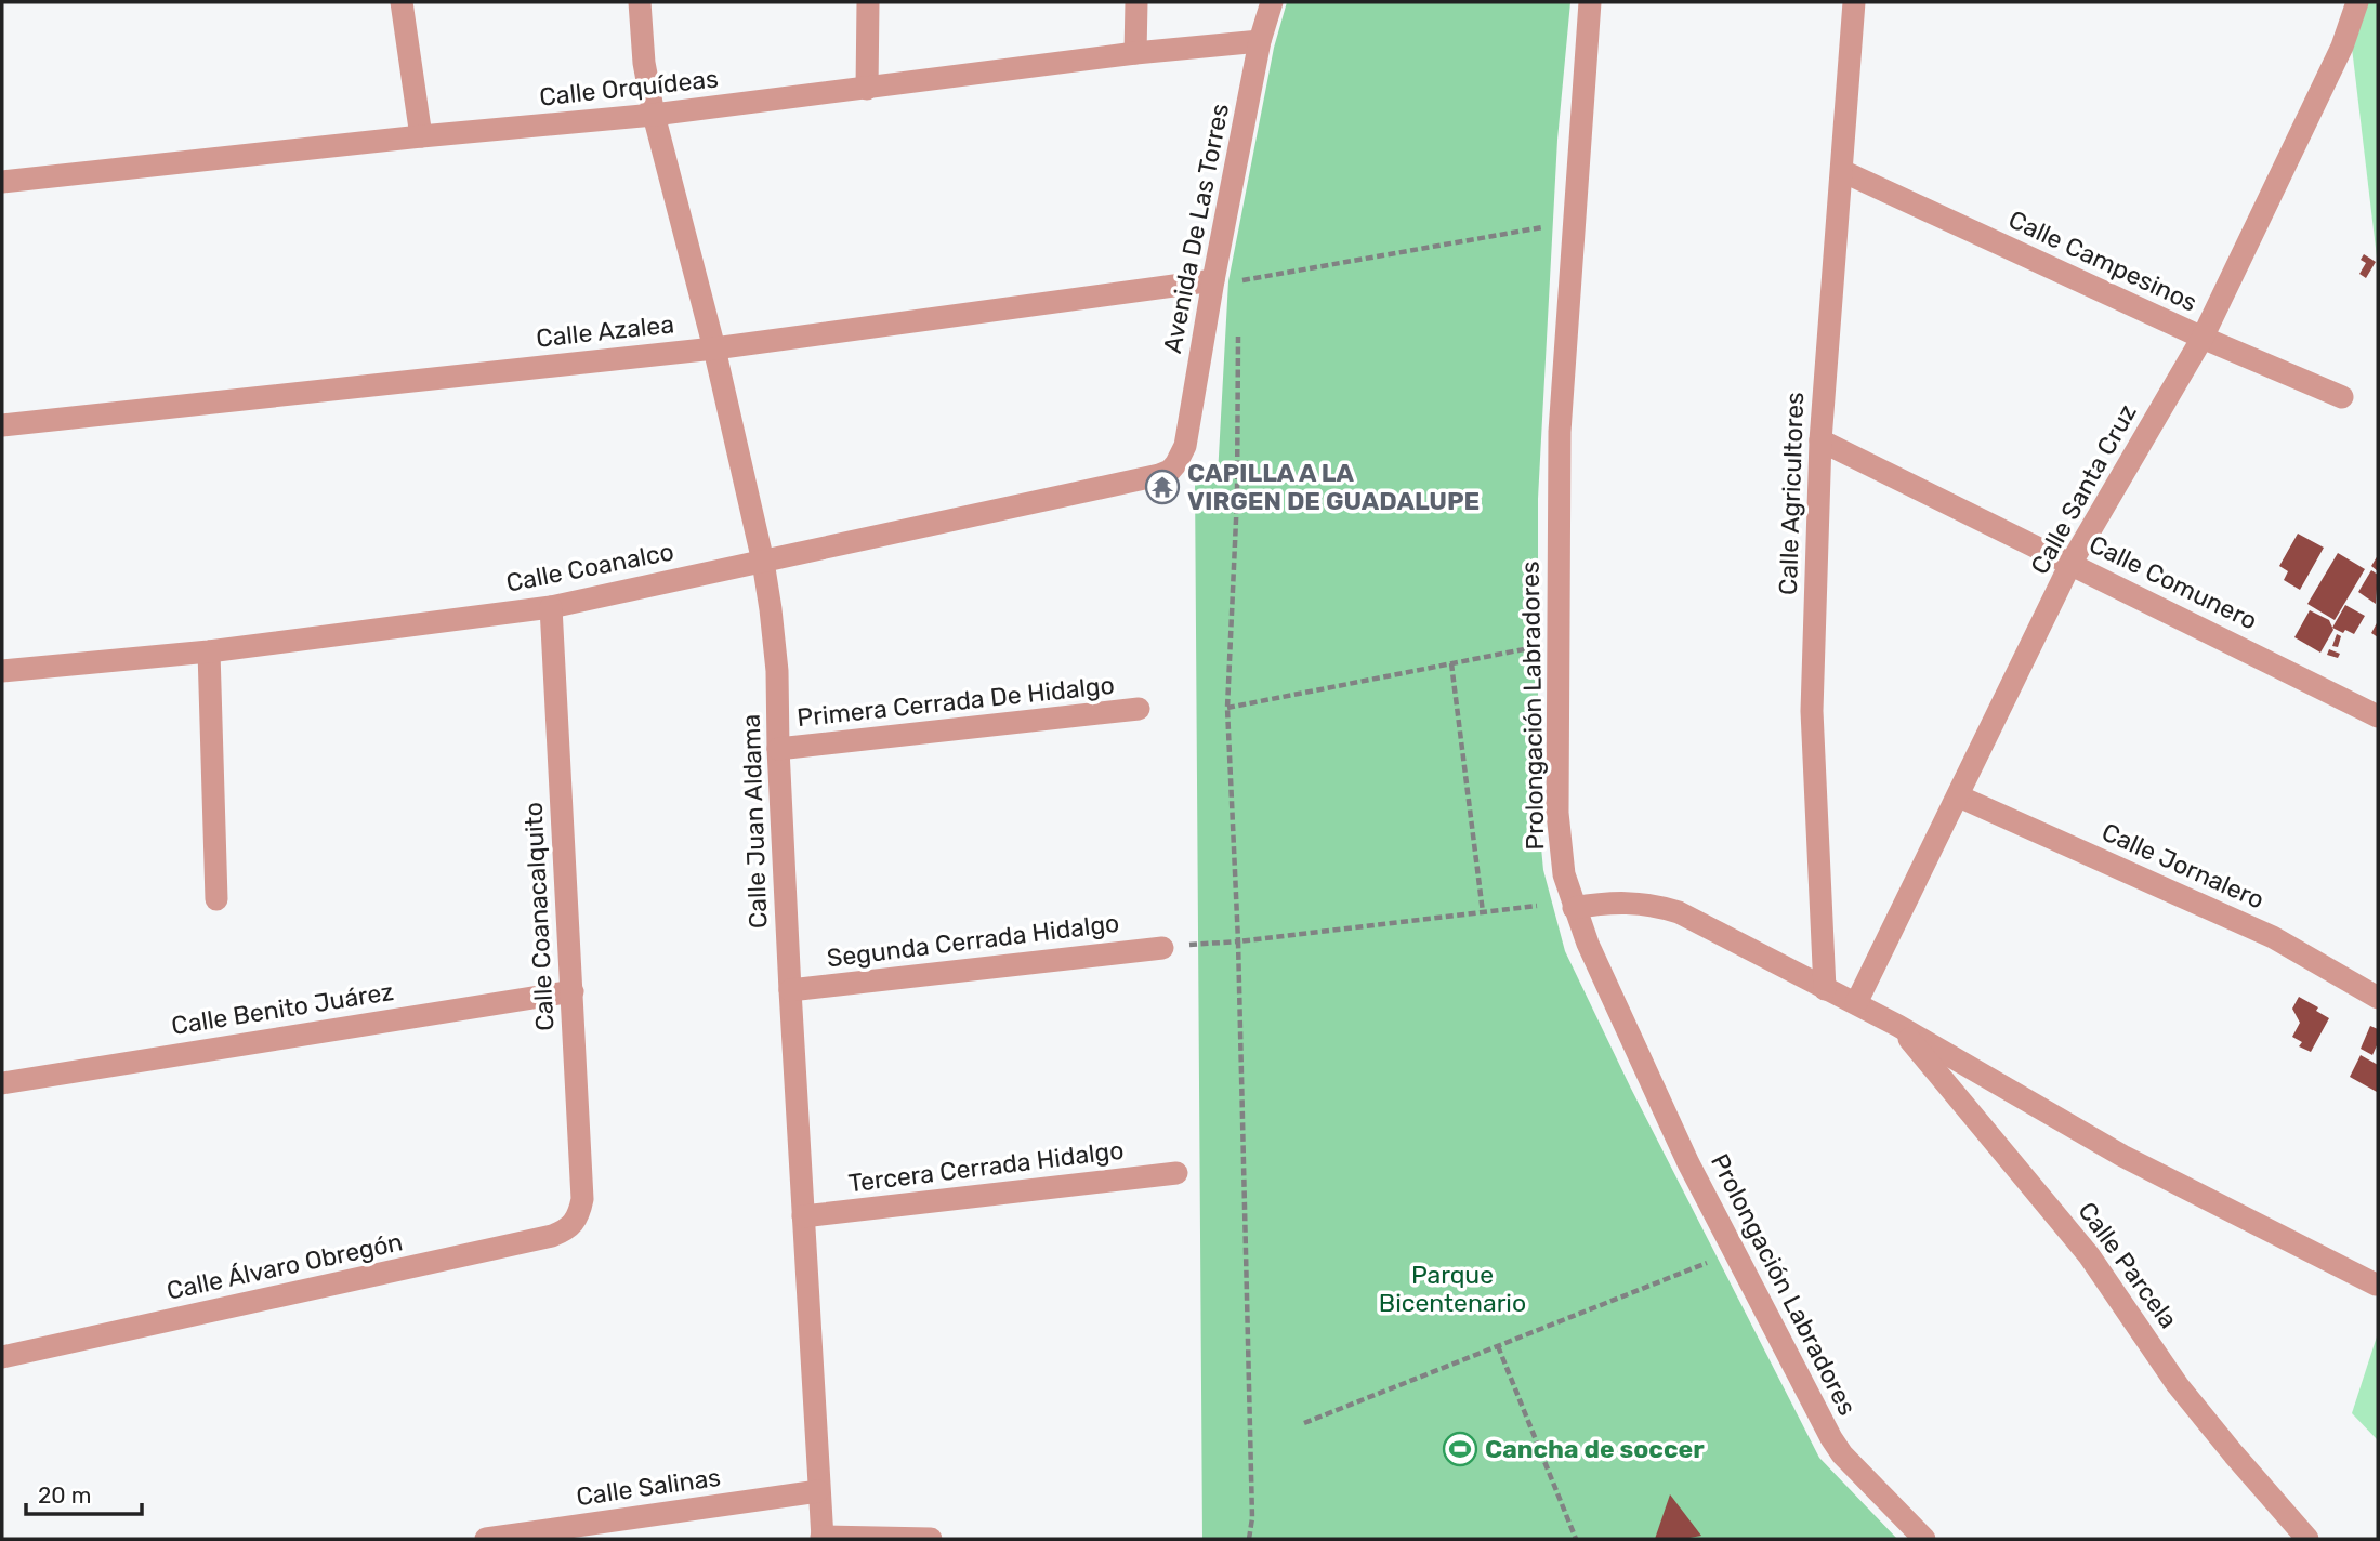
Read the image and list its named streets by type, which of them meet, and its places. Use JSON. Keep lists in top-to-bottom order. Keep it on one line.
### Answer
{"streets":{"street":["Calle Orquídeas","Avenida De Las Torres","Calle Campesinos","Calle Azalea","Calle Santa Cruz","Calle Agricultores","Calle Coanalco","Calle Comunero","Primera Cerrada De Hidalgo","Prolongación Labradores","Calle Juan Aldama","Calle Jornalero","Calle Coanacalquito","Segunda Cerrada Hidalgo","Calle Benito Juárez","Tercera Cerrada Hidalgo","Calle Parcela","Calle Álvaro Obregón","Calle Salinas"]},"crossings":[["Calle Orquídeas","Avenida De Las Torres"],["Calle Orquídeas","Calle Juan Aldama"],["Avenida De Las Torres","Calle Azalea"],["Avenida De Las Torres","Calle Coanalco"],["Calle Campesinos","Calle Santa Cruz"],["Calle Campesinos","Calle Agricultores"],["Calle Azalea","Calle Juan Aldama"],["Calle Santa Cruz","Calle Comunero"],["Calle Santa Cruz","Calle Jornalero"],["Calle Agricultores","Calle Comunero"],["Calle Coanalco","Calle Juan Aldama"],["Calle Coanalco","Calle Coanacalquito"],["Primera Cerrada De Hidalgo","Calle Juan Aldama"],["Calle Juan Aldama","Segunda Cerrada Hidalgo"],["Calle Juan Aldama","Tercera Cerrada Hidalgo"],["Calle Juan Aldama","Calle Salinas"],["Calle Coanacalquito","Calle Benito Juárez"],["Calle Coanacalquito","Calle Álvaro Obregón"]],"parks":["Parque Bicentenario"],"places":{"temple":["CAPILLA A LA VIRGEN DE GUADALUPE"],"sports":["Cancha de soccer"]},"scale_bar":"20 m"}
